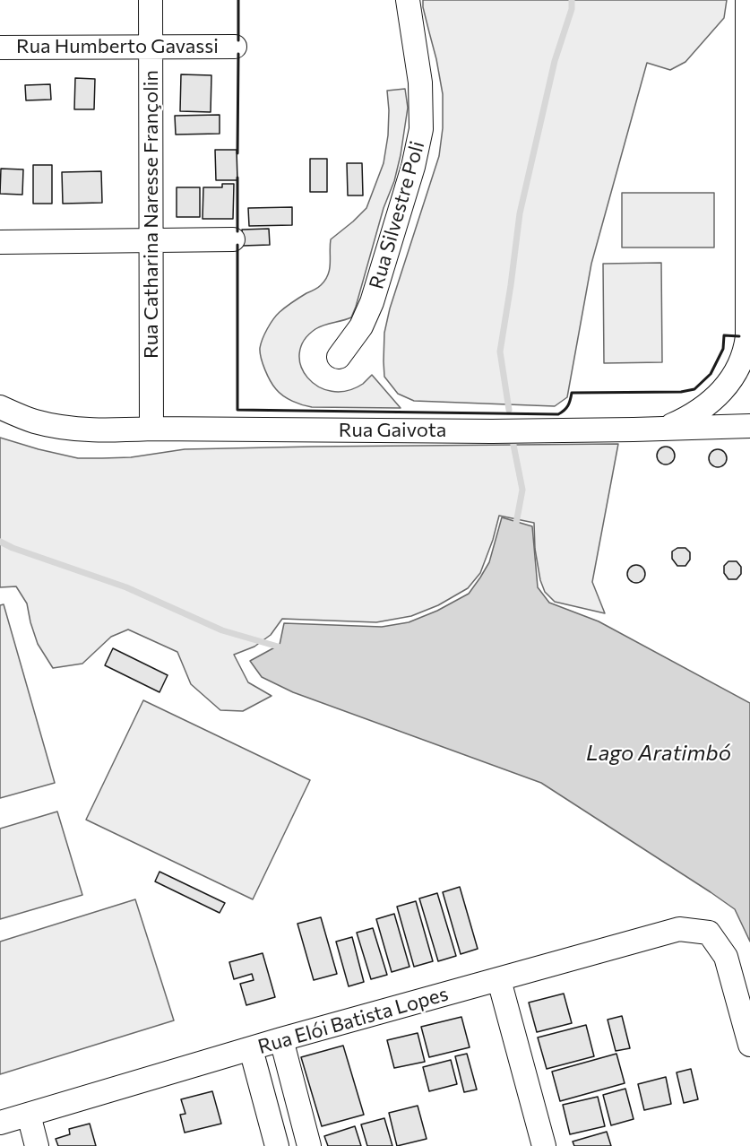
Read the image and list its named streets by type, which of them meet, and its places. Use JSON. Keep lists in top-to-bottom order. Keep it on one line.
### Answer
{"streets":{"street":["Rua Humberto Gavassi","Rua Catharina Naresse Françolin","Rua Silvestre Poli","Rua Gaivota","Rua Elói Batista Lopes"]},"crossings":[["Rua Humberto Gavassi","Rua Catharina Naresse Françolin"],["Rua Catharina Naresse Françolin","Rua Gaivota"]],"water":["Lago Aratimbó"]}
